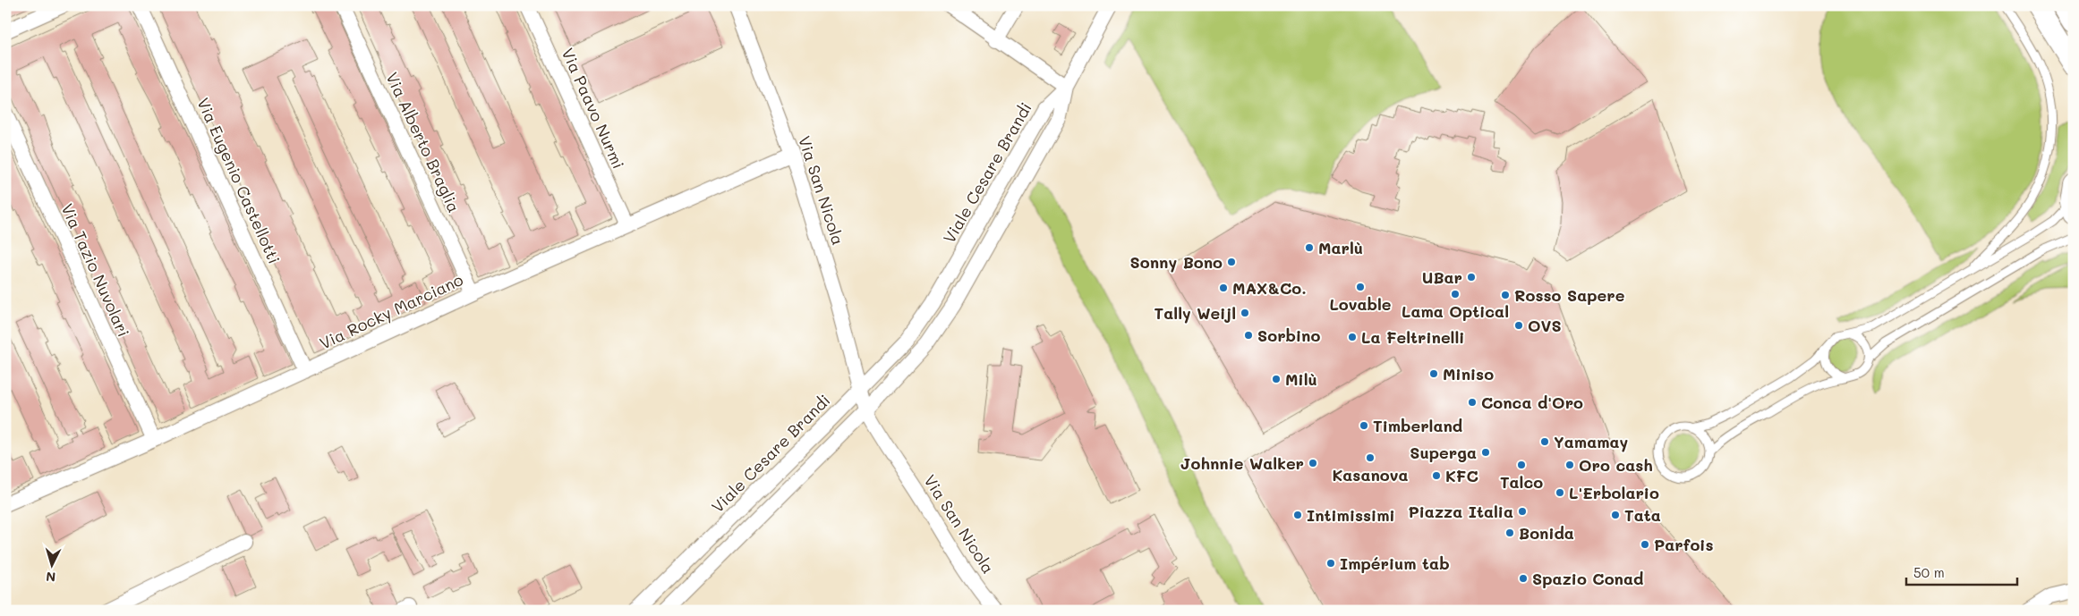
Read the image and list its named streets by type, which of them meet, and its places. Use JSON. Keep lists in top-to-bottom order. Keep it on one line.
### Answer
{"streets":{"street":["Via Paavo Nurmi","Via Alberto Braglia","Viale Cesare Brandi","Via Eugenio Castellotti","Via San Nicola","Via Tazio Nuvolari","Via Rocky Marciano"]},"crossings":[["Via Paavo Nurmi","Via Rocky Marciano"],["Via Alberto Braglia","Via Rocky Marciano"],["Viale Cesare Brandi","Via San Nicola"],["Via Eugenio Castellotti","Via Rocky Marciano"],["Via San Nicola","Via Rocky Marciano"],["Via Tazio Nuvolari","Via Rocky Marciano"]],"places":["Marlù","Sonny Bono","UBar","Lovable","MAX&Co.","Lama Optical","Rosso Sapere","Tally Weijl","OVS","Sorbino","La Feltrinelli","Miniso","Milù","Conca d'Oro","Timberland","Yamamay","Superga","Kasanova","Johnnie Walker","Talco","Oro cash","KFC","L'Erbolario","Piazza Italia","Intimissimi","Tata","Bonida","Parfois","Impérium tab","Spazio Conad"],"scale_bar":"50 m","north":"bottom"}
